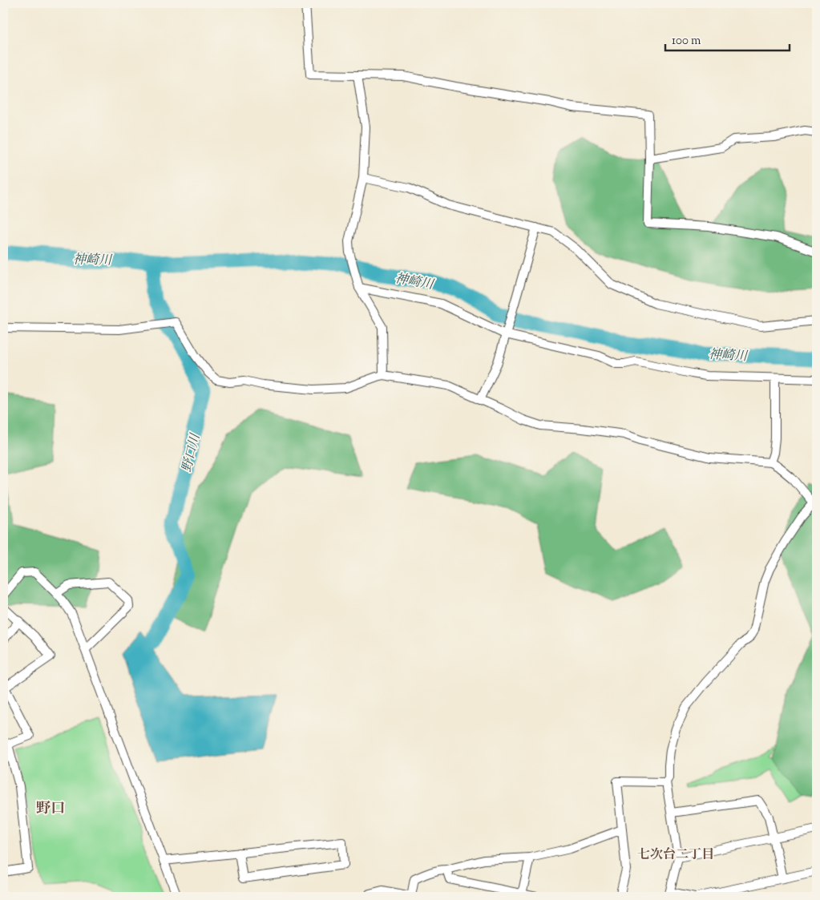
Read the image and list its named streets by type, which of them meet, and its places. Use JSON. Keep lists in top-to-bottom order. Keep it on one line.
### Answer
{"districts":["野口","七次台二丁目"],"water":["神崎川","野口川"],"scale_bar":"100 m"}
